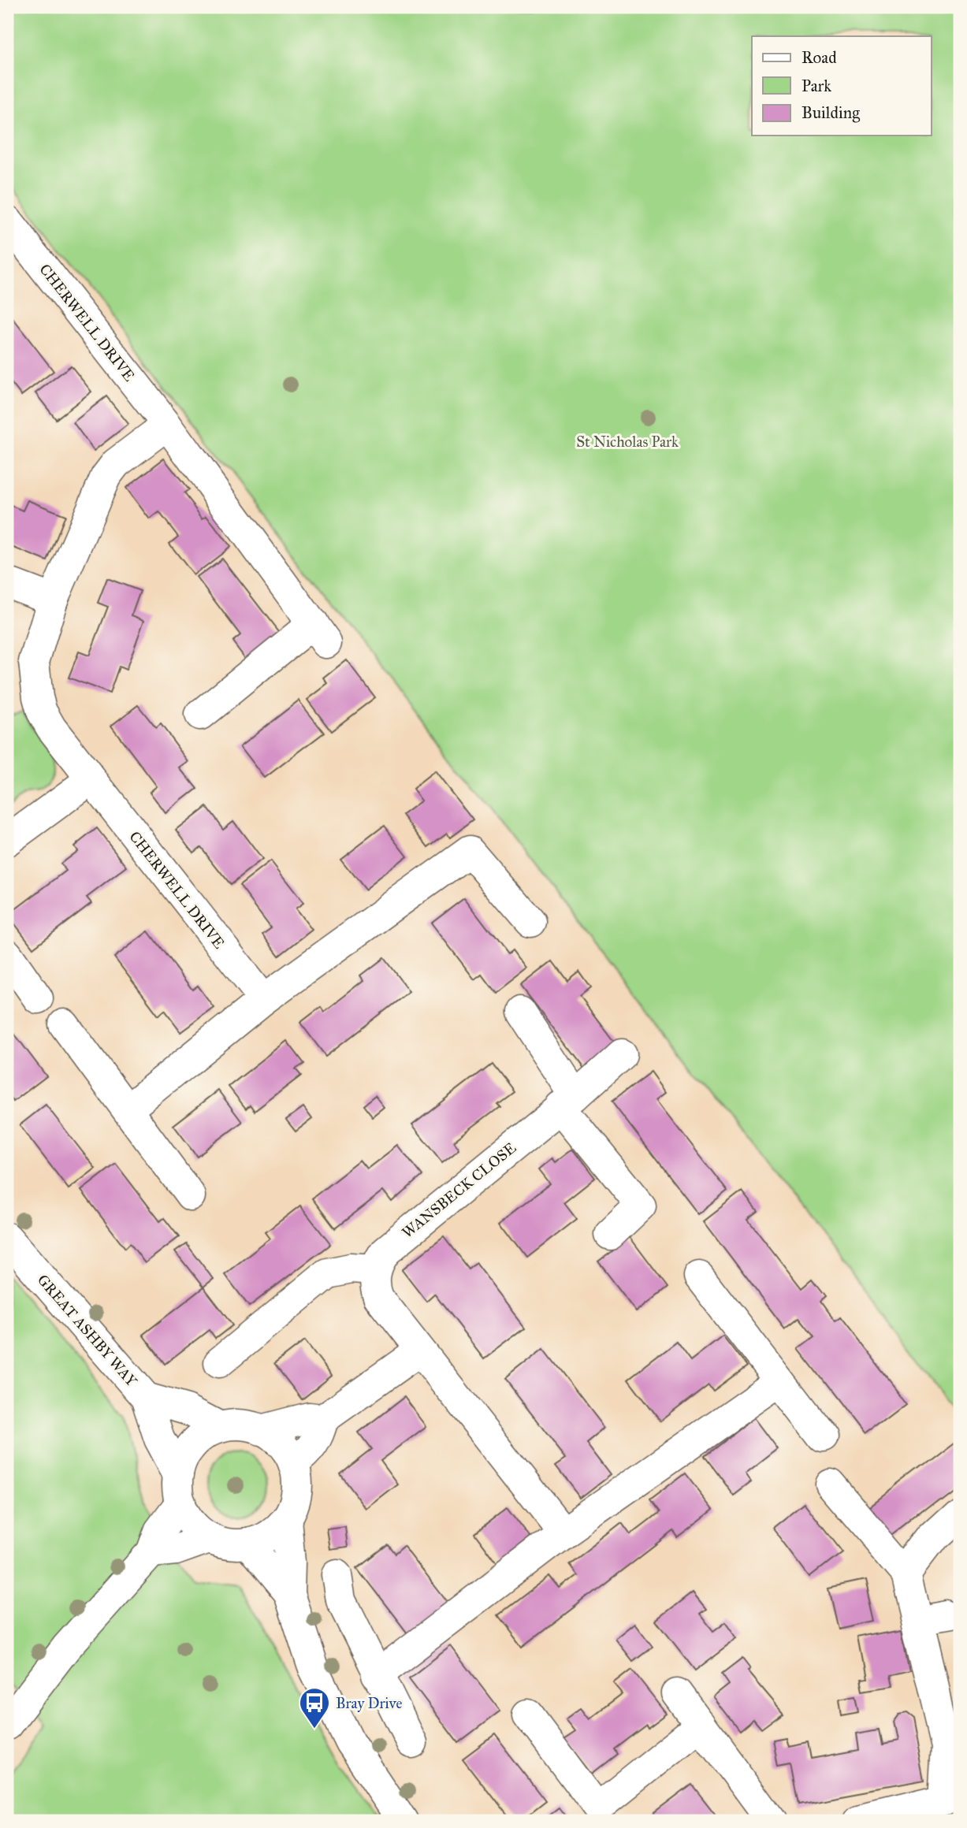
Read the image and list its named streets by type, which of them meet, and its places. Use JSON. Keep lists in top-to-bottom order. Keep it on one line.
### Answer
{"streets":{"street":["CHERWELL DRIVE","WANSBECK CLOSE","GREAT ASHBY WAY"]},"parks":["St Nicholas Park"],"places":{"bus stop":["Bray Drive"]},"legend":["Road","Park","Building"]}
